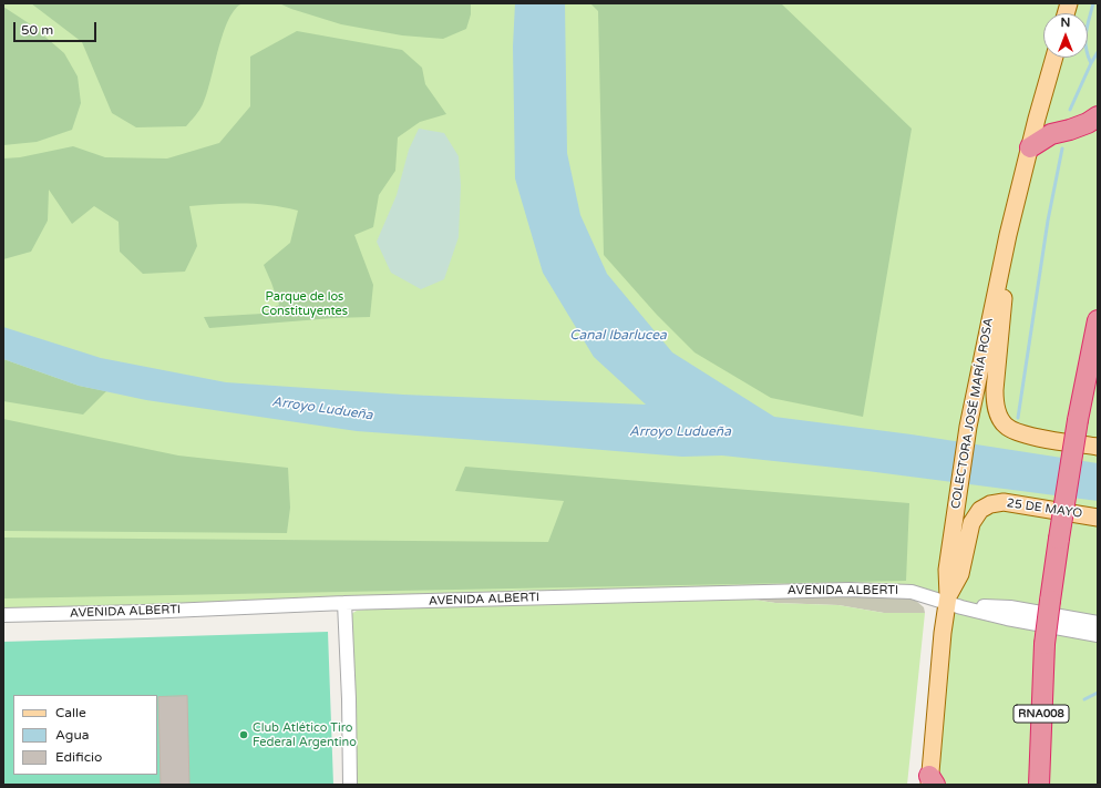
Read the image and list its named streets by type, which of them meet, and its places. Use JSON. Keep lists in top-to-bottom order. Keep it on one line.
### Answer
{"streets":{"highway":["RNA008"],"main road":["COLECTORA JOSÉ MARÍA ROSA","25 DE MAYO"],"street":["AVENIDA ALBERTI"]},"crossings":[["COLECTORA JOSÉ MARÍA ROSA","25 DE MAYO"],["COLECTORA JOSÉ MARÍA ROSA","AVENIDA ALBERTI"],["25 DE MAYO","AVENIDA ALBERTI"]],"water":["Canal Ibarlucea","Arroyo Ludueña"],"parks":["Parque de los Constituyentes"],"places":["Club Atlético Tiro Federal Argentino"],"legend":["Calle","Agua","Edificio"],"scale_bar":"50 m","north":"top"}
